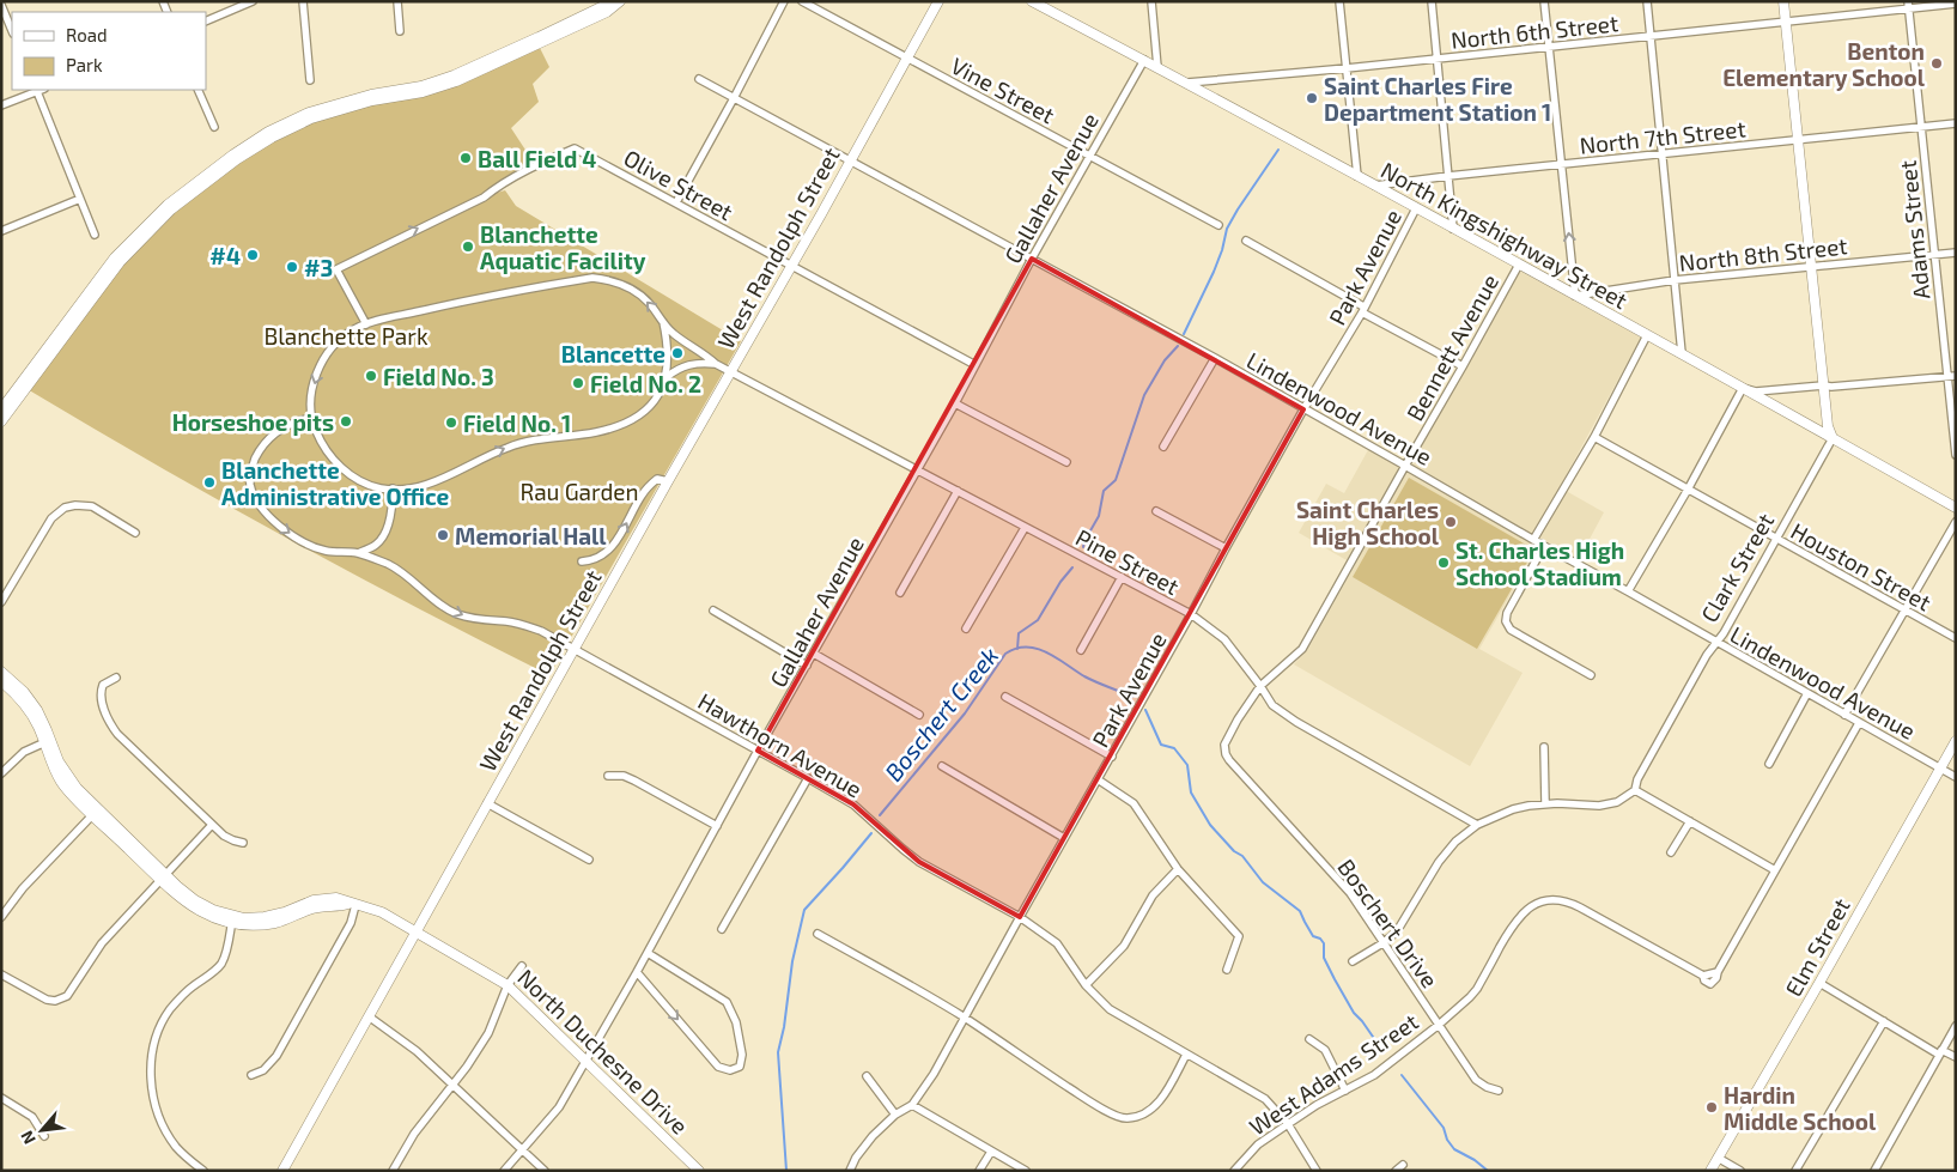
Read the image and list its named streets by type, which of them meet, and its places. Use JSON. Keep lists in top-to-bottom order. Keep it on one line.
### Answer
{"streets":{"main road":["North Kingshighway Street","West Randolph Street","Elm Street","North Duchesne Drive"],"street":["North 6th Street","Vine Street","North 7th Street","Olive Street","Gallaher Avenue","Adams Street","North 8th Street","Park Avenue","Bennett Avenue","Lindenwood Avenue","Pine Street","Houston Street","Clark Street","Hawthorn Avenue","Boschert Drive","West Adams Street"]},"crossings":[["North 6th Street","Adams Street"],["North 6th Street","North Kingshighway Street"],["Vine Street","Gallaher Avenue"],["Vine Street","West Randolph Street"],["North 7th Street","Adams Street"],["North 7th Street","North Kingshighway Street"],["Olive Street","Gallaher Avenue"],["Olive Street","West Randolph Street"],["Olive Street","Pine Street"],["Gallaher Avenue","North Kingshighway Street"],["Gallaher Avenue","Lindenwood Avenue"],["Gallaher Avenue","Pine Street"],["Gallaher Avenue","Hawthorn Avenue"],["Gallaher Avenue","North Duchesne Drive"],["Adams Street","North 8th Street"],["North Kingshighway Street","North 8th Street"],["North Kingshighway Street","Park Avenue"],["North Kingshighway Street","Bennett Avenue"],["North Kingshighway Street","Clark Street"],["West Randolph Street","Lindenwood Avenue"],["West Randolph Street","Pine Street"],["West Randolph Street","Hawthorn Avenue"],["West Randolph Street","North Duchesne Drive"],["Park Avenue","Lindenwood Avenue"],["Park Avenue","Pine Street"],["Park Avenue","Hawthorn Avenue"],["Bennett Avenue","Lindenwood Avenue"],["Bennett Avenue","Pine Street"],["Bennett Avenue","Boschert Drive"],["Lindenwood Avenue","Clark Street"],["Lindenwood Avenue","Elm Street"],["Lindenwood Avenue","West Adams Street"],["Pine Street","Hawthorn Avenue"],["Pine Street","Boschert Drive"],["Houston Street","Clark Street"],["Hawthorn Avenue","West Adams Street"],["Boschert Drive","West Adams Street"]],"water":["Boschert Creek"],"parks":["Blanchette Park","Rau Garden"],"places":["Benton Elementary School","Saint Charles Fire Department Station 1","Ball Field 4","Blanchette Aquatic Facility","#4","#3","Blancette","Field No. 3","Field No. 2","Horseshoe pits","Field No. 1","Blanchette Administrative Office","Saint Charles High School","Memorial Hall","St. Charles High School Stadium","Hardin Middle School"],"legend":["Road","Park"],"north":"bottom left"}
